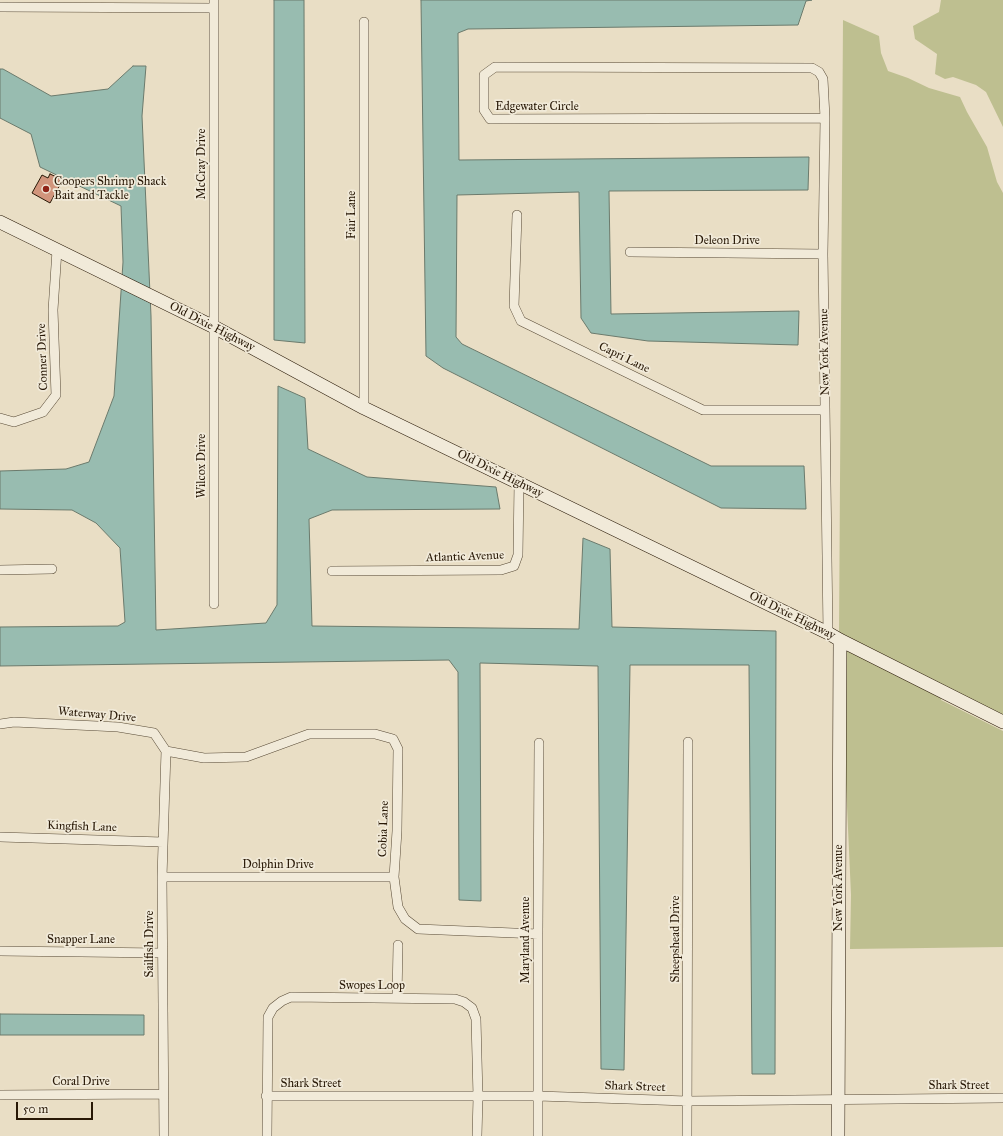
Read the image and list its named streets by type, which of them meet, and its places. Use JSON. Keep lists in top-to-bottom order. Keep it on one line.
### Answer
{"streets":{"street":["Edgewater Circle","McCray Drive","Fair Lane","Deleon Drive","Old Dixie Highway","New York Avenue","Conner Drive","Capri Lane","Wilcox Drive","Atlantic Avenue","Waterway Drive","Kingfish Lane","Cobia Lane","Dolphin Drive","Sheepshead Drive","Snapper Lane","Maryland Avenue","Sailfish Drive","Swopes Loop","Coral Drive","Shark Street"]},"crossings":[["Edgewater Circle","New York Avenue"],["McCray Drive","Old Dixie Highway"],["McCray Drive","Wilcox Drive"],["Fair Lane","Old Dixie Highway"],["Deleon Drive","New York Avenue"],["Old Dixie Highway","New York Avenue"],["Old Dixie Highway","Conner Drive"],["Old Dixie Highway","Wilcox Drive"],["Old Dixie Highway","Atlantic Avenue"],["New York Avenue","Capri Lane"],["New York Avenue","Shark Street"],["Waterway Drive","Cobia Lane"],["Waterway Drive","Sailfish Drive"],["Kingfish Lane","Sailfish Drive"],["Cobia Lane","Dolphin Drive"],["Cobia Lane","Maryland Avenue"],["Cobia Lane","Sailfish Drive"],["Dolphin Drive","Sailfish Drive"],["Sheepshead Drive","Shark Street"],["Snapper Lane","Sailfish Drive"],["Maryland Avenue","Shark Street"],["Sailfish Drive","Coral Drive"],["Swopes Loop","Shark Street"]],"places":["Coopers Shrimp Shack Bait and Tackle"],"scale_bar":"50 m"}
